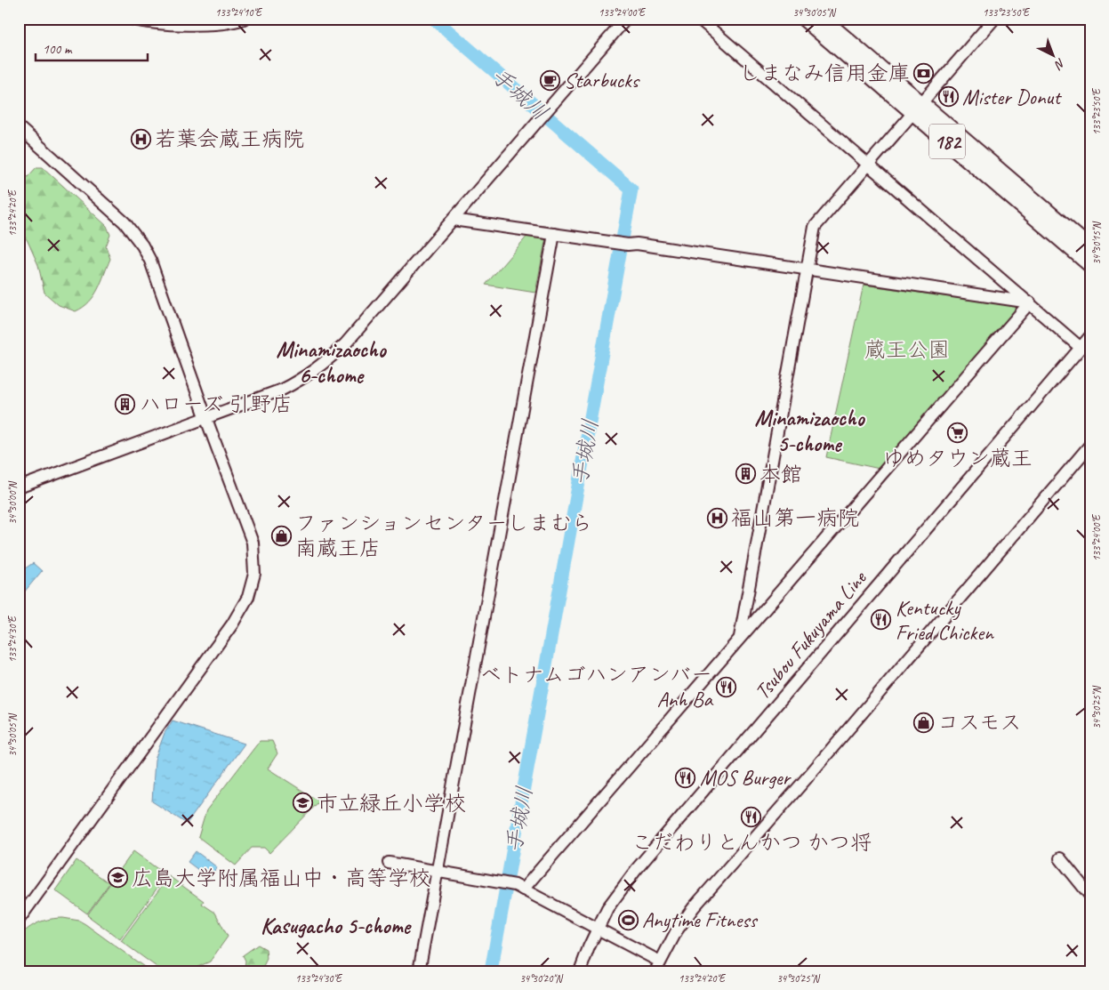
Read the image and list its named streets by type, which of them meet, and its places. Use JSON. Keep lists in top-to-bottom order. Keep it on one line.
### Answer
{"streets":{"highway":["182"],"street":["Tsubou Fukuyama Line"]},"districts":["Minamizaocho 6-chome","Minamizaocho 5-chome","Kasugacho 5-chome"],"water":["手城川"],"parks":["蔵王公園"],"places":{"bank":["しまなみ信用金庫"],"cafe":["Starbucks"],"restaurant":["Mister Donut","Kentucky Fried Chicken","ベトナムゴハンアンバー Anh Ba","MOS Burger","こだわりとんかつ かつ将"],"hospital":["若葉会蔵王病院","福山第一病院"],"building":["ハローズ 引野店","本館"],"supermarket":["ゆめタウン蔵王"],"shop":["ファンションセンターしまむら 南蔵王店","コスモス"],"school or university":["市立緑丘小学校","広島大学附属福山中・高等学校"],"sports":["Anytime Fitness"]},"scale_bar":"100 m","north":"bottom right","coordinates":["133°24'10\"E","133°24'00\"E","34°30'05\"N","133°23'50\"E","133°24'20\"E","34°30'15\"N","34°30'00\"N","133°24'30\"E","34°30'25\"N","34°30'20\"N"]}
